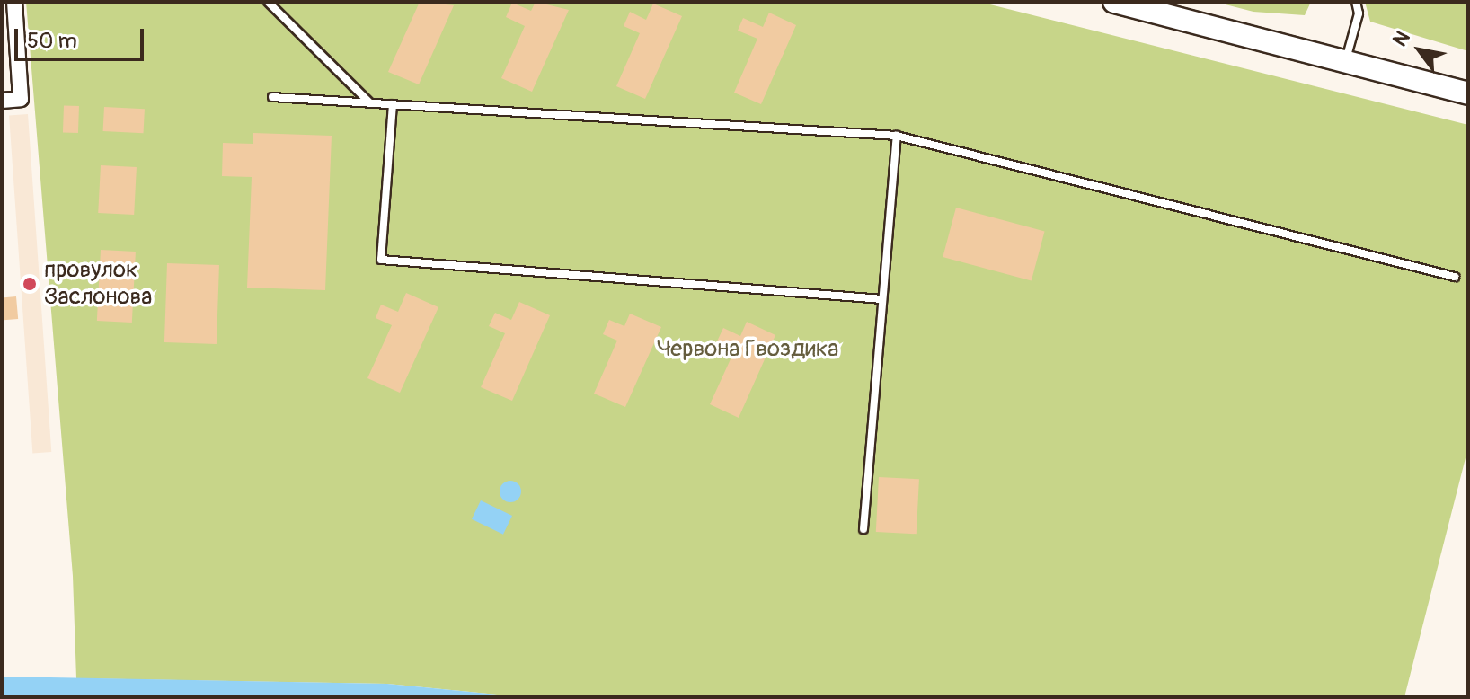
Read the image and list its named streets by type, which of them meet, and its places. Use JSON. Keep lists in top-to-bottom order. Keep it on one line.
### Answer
{"parks":["Червона Гвоздика"],"places":["провулок Заслонова"],"scale_bar":"50 m","north":"top left"}
